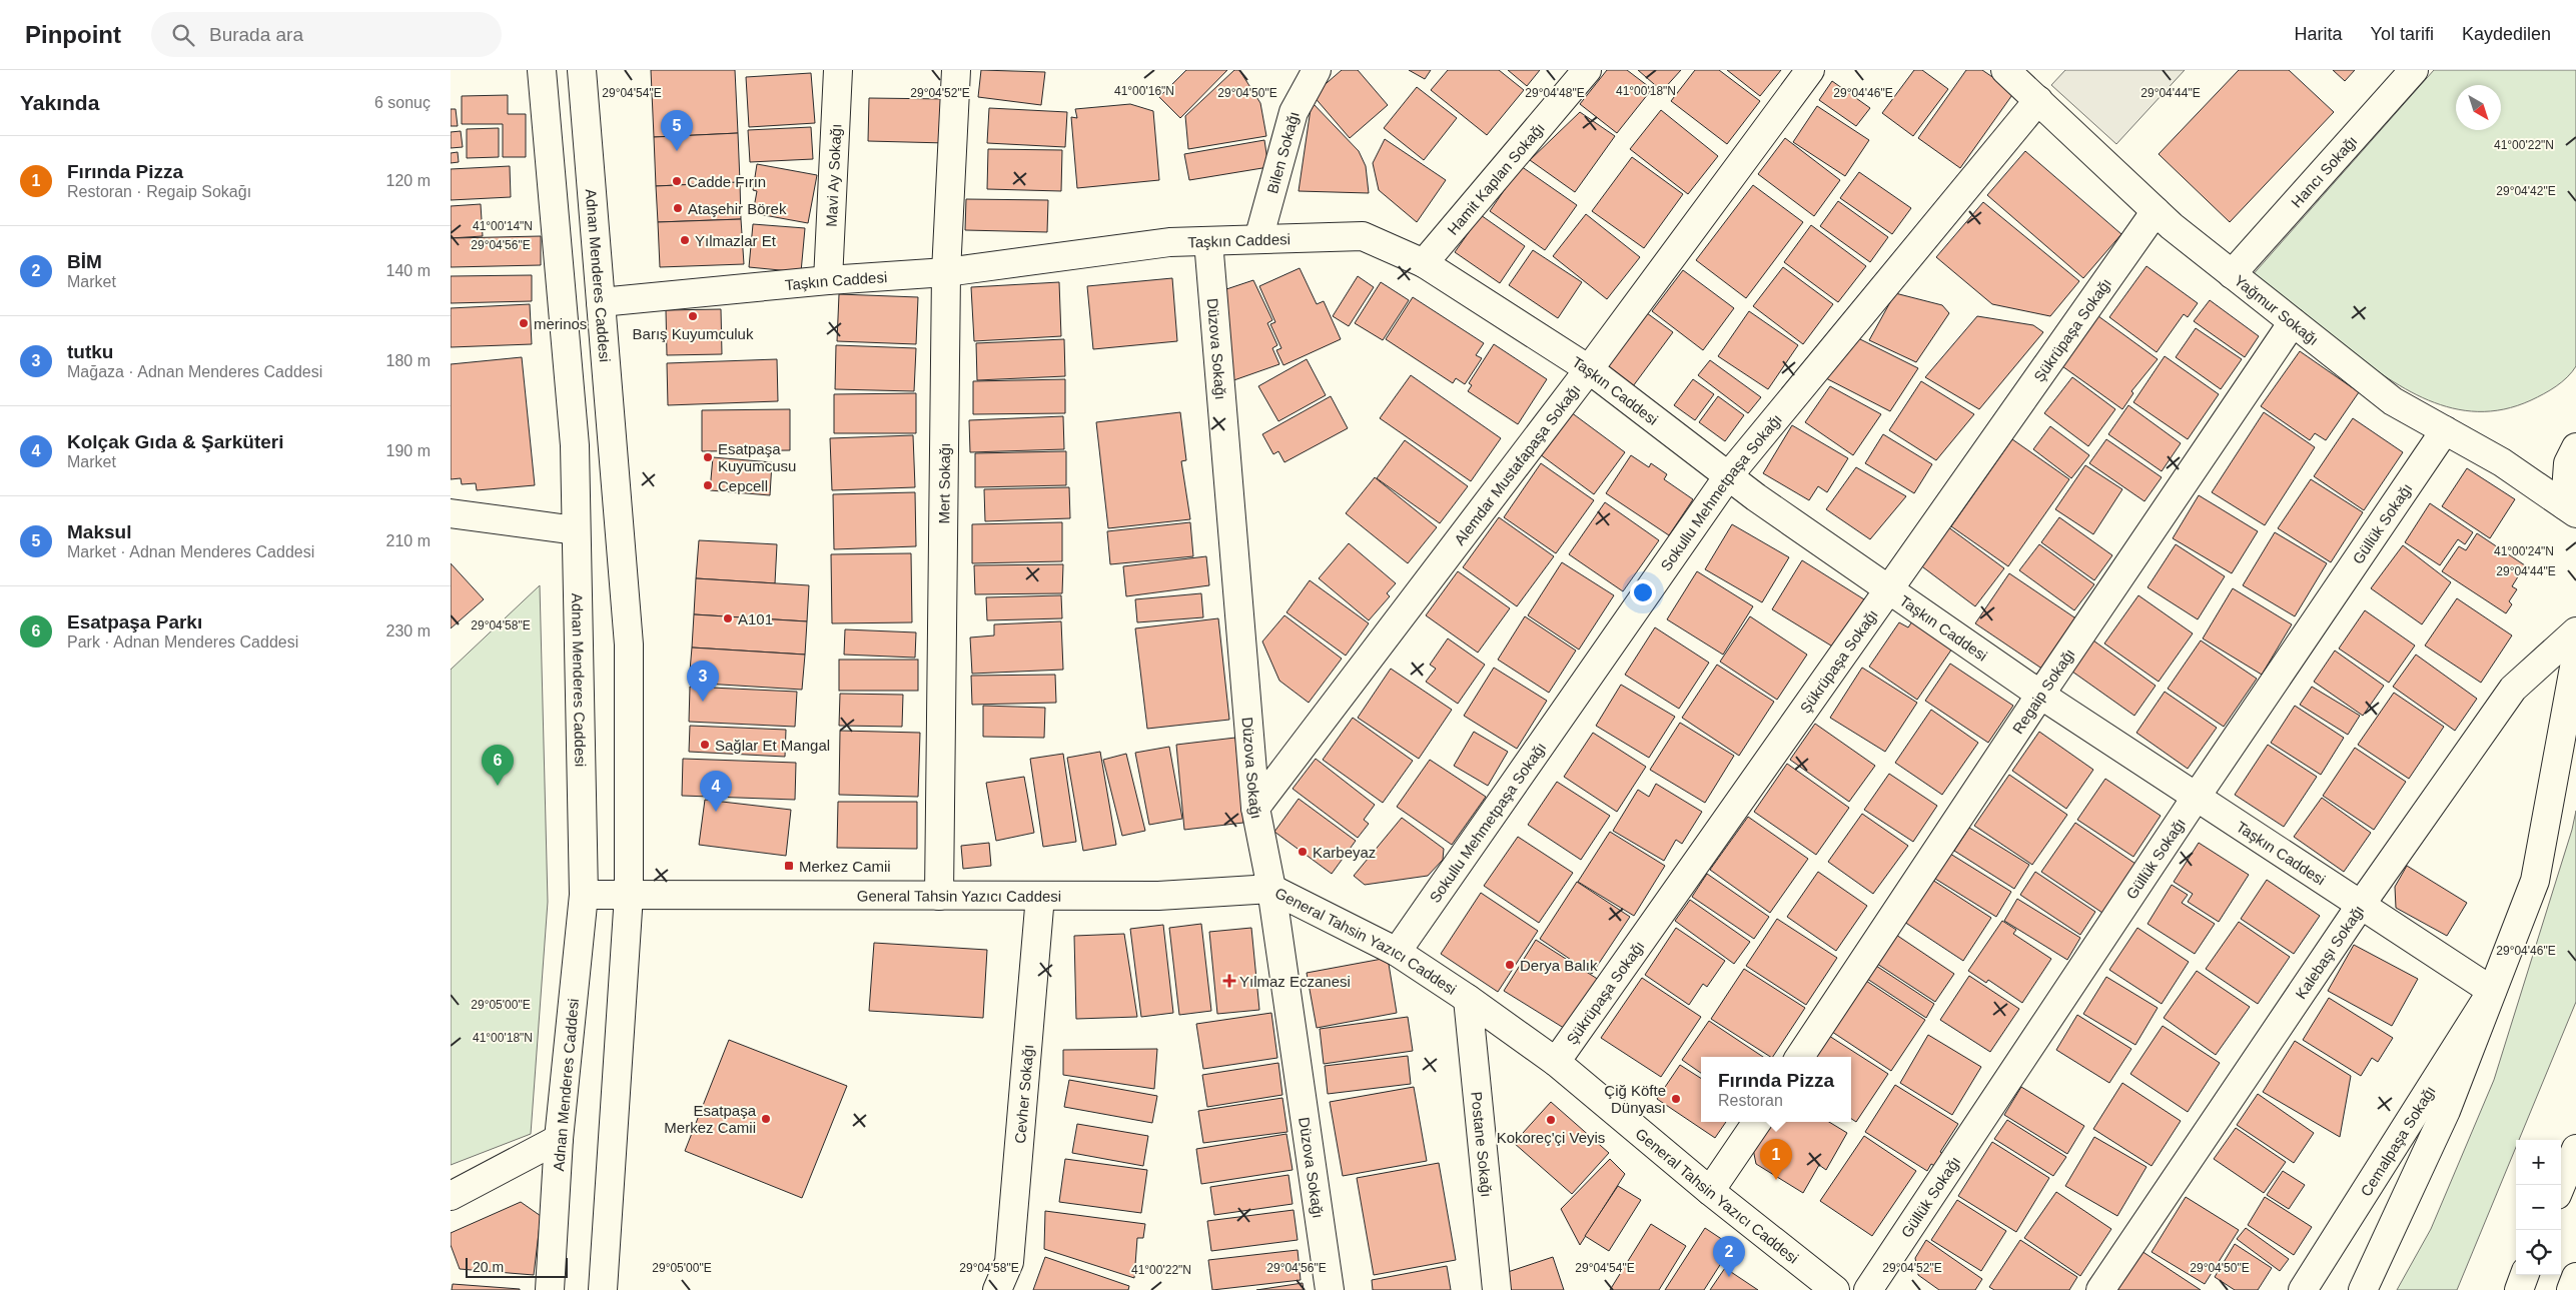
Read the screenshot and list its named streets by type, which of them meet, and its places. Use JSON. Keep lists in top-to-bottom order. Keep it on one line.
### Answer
{"streets":{"main road":["Bilen Sokağı","Hancı Sokağı","Mavi Ay Sokağı","Hamit Kaplan Sokağı","Taşkın Caddesi","Adnan Menderes Caddesi","Yağmur Sokağı","Şükrüpaşa Sokağı","Düzova Sokağı","Alemdar Mustafapaşa Sokağı","Mert Sokağı","Sokullu Mehmetpaşa Sokağı","Güllük Sokağı","Regaip Sokağı","General Tahsin Yazıcı Caddesi","Kalebaşı Sokağı","Cevher Sokağı","Cemalpaşa Sokağı","Postane Sokağı"]},"crossings":[["Bilen Sokağı","Taşkın Caddesi"],["Hancı Sokağı","Yağmur Sokağı"],["Mavi Ay Sokağı","Taşkın Caddesi"],["Hamit Kaplan Sokağı","Taşkın Caddesi"],["Taşkın Caddesi","Adnan Menderes Caddesi"],["Taşkın Caddesi","Şükrüpaşa Sokağı"],["Taşkın Caddesi","Düzova Sokağı"],["Taşkın Caddesi","Alemdar Mustafapaşa Sokağı"],["Taşkın Caddesi","Mert Sokağı"],["Taşkın Caddesi","Sokullu Mehmetpaşa Sokağı"],["Taşkın Caddesi","Güllük Sokağı"],["Taşkın Caddesi","Regaip Sokağı"],["Taşkın Caddesi","Kalebaşı Sokağı"],["Taşkın Caddesi","Cemalpaşa Sokağı"],["Adnan Menderes Caddesi","General Tahsin Yazıcı Caddesi"],["Yağmur Sokağı","Şükrüpaşa Sokağı"],["Yağmur Sokağı","Sokullu Mehmetpaşa Sokağı"],["Yağmur Sokağı","Güllük Sokağı"],["Yağmur Sokağı","Regaip Sokağı"],["Şükrüpaşa Sokağı","General Tahsin Yazıcı Caddesi"],["Düzova Sokağı","Alemdar Mustafapaşa Sokağı"],["Düzova Sokağı","General Tahsin Yazıcı Caddesi"],["Mert Sokağı","General Tahsin Yazıcı Caddesi"],["Sokullu Mehmetpaşa Sokağı","General Tahsin Yazıcı Caddesi"],["General Tahsin Yazıcı Caddesi","Cevher Sokağı"],["General Tahsin Yazıcı Caddesi","Postane Sokağı"]],"places":{"other":["Cadde Fırın","Ataşehir Börek","Yılmazlar Et","Barış Kuyumculuk","merinos","Esatpaşa Kuyumcusu","Cepcell","A101","Sağlar Et Mangal","Karbeyaz","Derya Balık","Çiğ Köfte Dünyası","Esatpaşa Merkez Camii","Kokoreç'çi Veyis"],"transit":["Merkez Camii"],"health":["Yılmaz Eczanesi"]},"scale_bar":"20 m","north":"bottom right","page":{"header":"Pinpoint","search":"Burada ara","nav":["Harita","Yol tarifi","Kaydedilen"],"heading":["Yakında","6 sonuç"],"pins":["5","3","6","4","1","2"],"list":[{"mark":"1","name":"Fırında Pizza","note":"Restoran · Regaip Sokağı","value":"120 m"},{"mark":"2","name":"BİM","note":"Market","value":"140 m"},{"mark":"3","name":"tutku","note":"Mağaza · Adnan Menderes Caddesi","value":"180 m"},{"mark":"4","name":"Kolçak Gıda & Şarküteri","note":"Market","value":"190 m"},{"mark":"5","name":"Maksul","note":"Market · Adnan Menderes Caddesi","value":"210 m"},{"mark":"6","name":"Esatpaşa Parkı","note":"Park · Adnan Menderes Caddesi","value":"230 m"}],"popup":["Fırında Pizza","Restoran"],"map_buttons":["+","−"],"scale":"20 m"},"coordinates":["41°00'16\"N","41°00'18\"N","29°04'54\"E","29°04'52\"E","29°04'50\"E","29°04'48\"E","29°04'46\"E","29°04'44\"E","41°00'22\"N","29°04'42\"E","41°00'14\"N","29°04'56\"E","41°00'24\"N","29°04'58\"E","29°05'00\"E"]}
